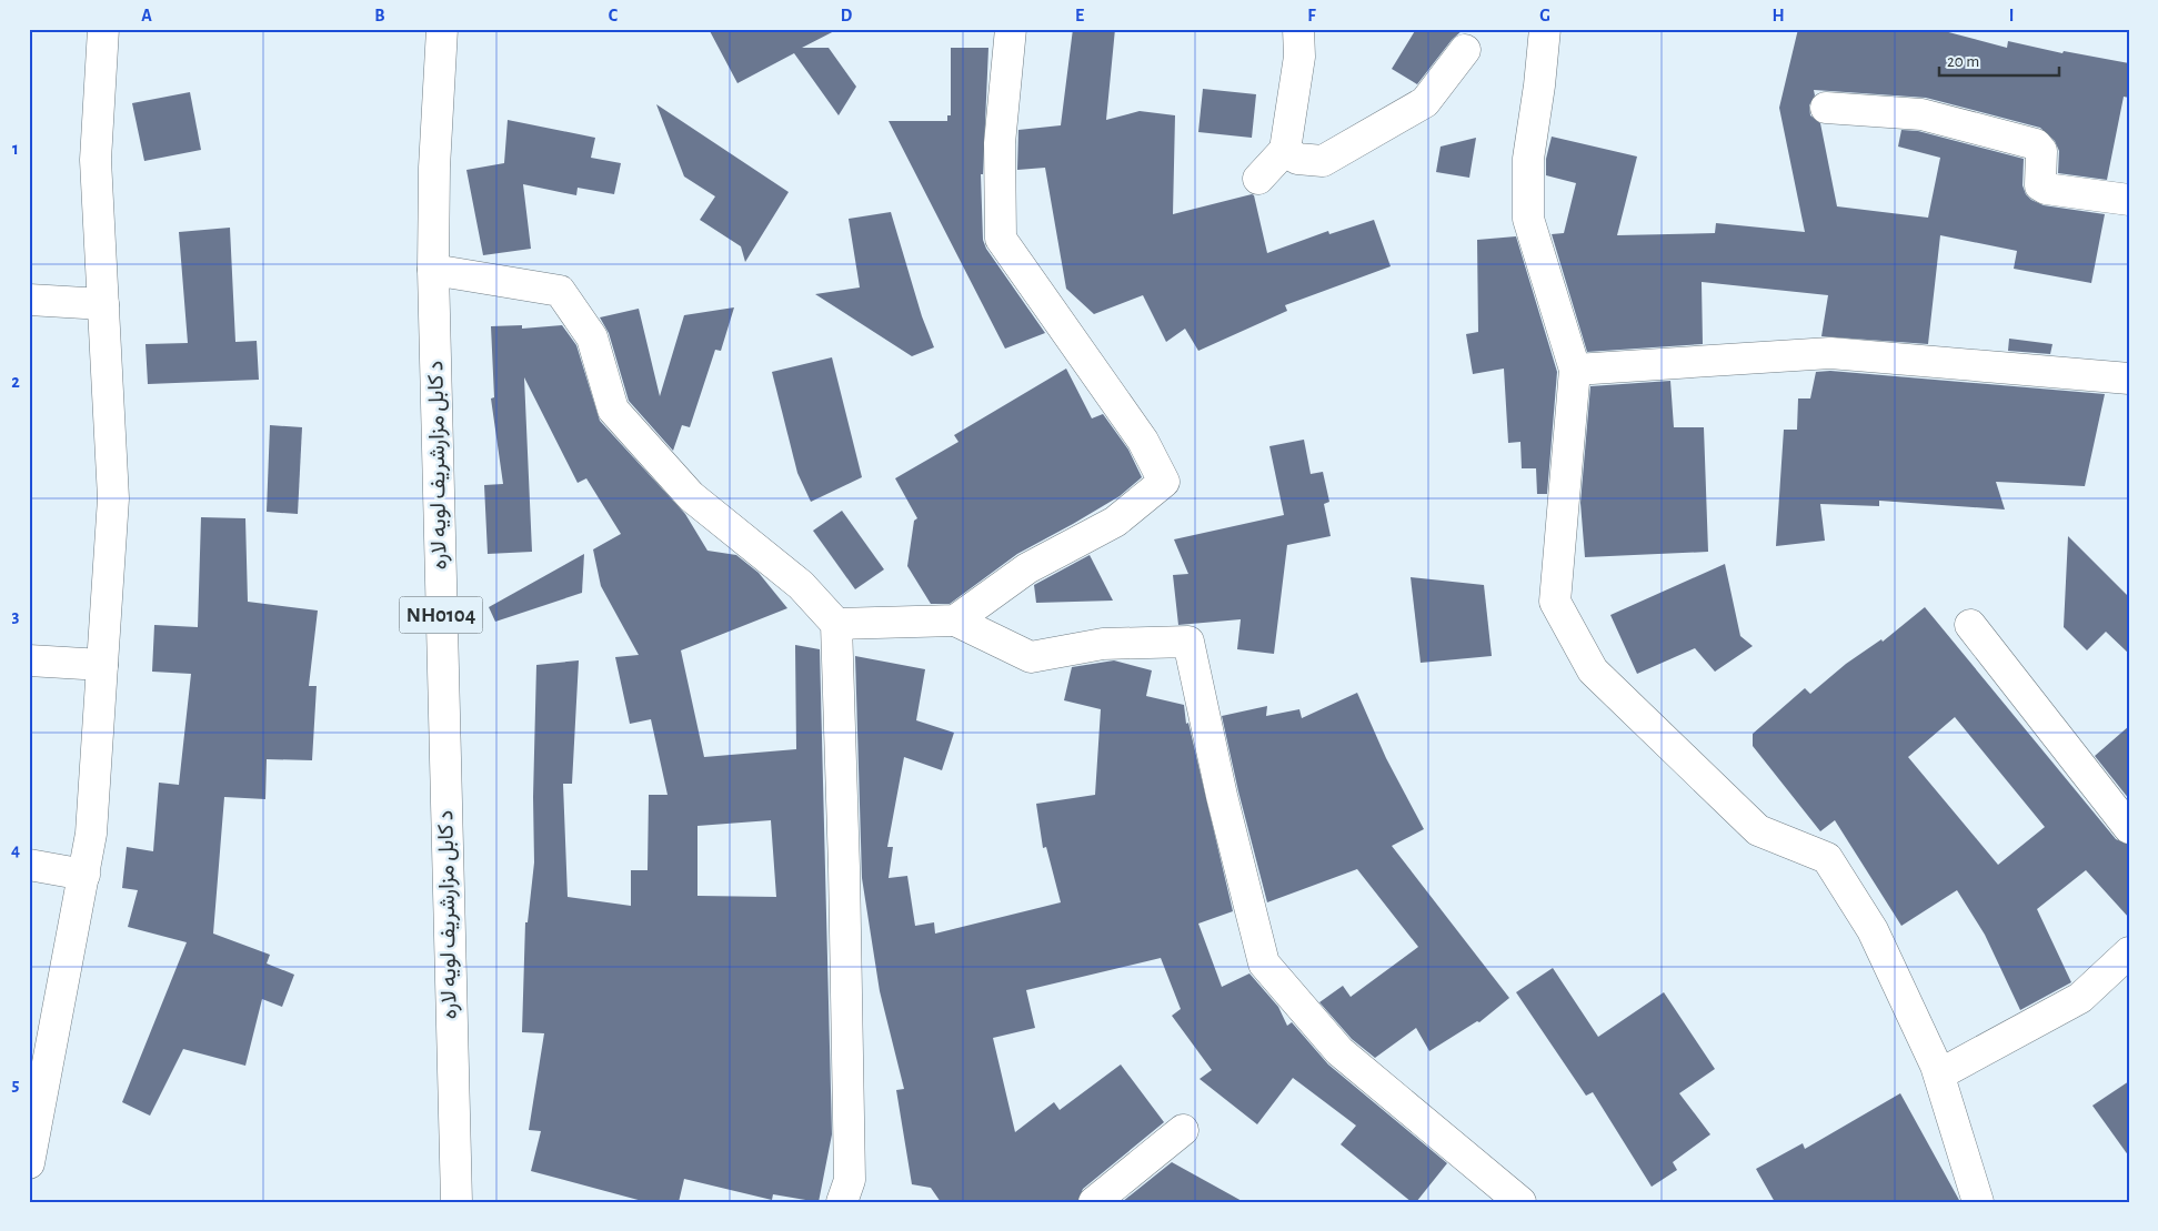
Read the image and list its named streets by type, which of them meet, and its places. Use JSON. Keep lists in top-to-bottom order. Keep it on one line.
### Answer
{"streets":{"main road":["د کابل مزارشریف لویه لاره","NH0104"]},"scale_bar":"20 m","grid":{"columns":["A","B","C","D","E","F","G","H","I"],"rows":["1","2","3","4","5"]}}
